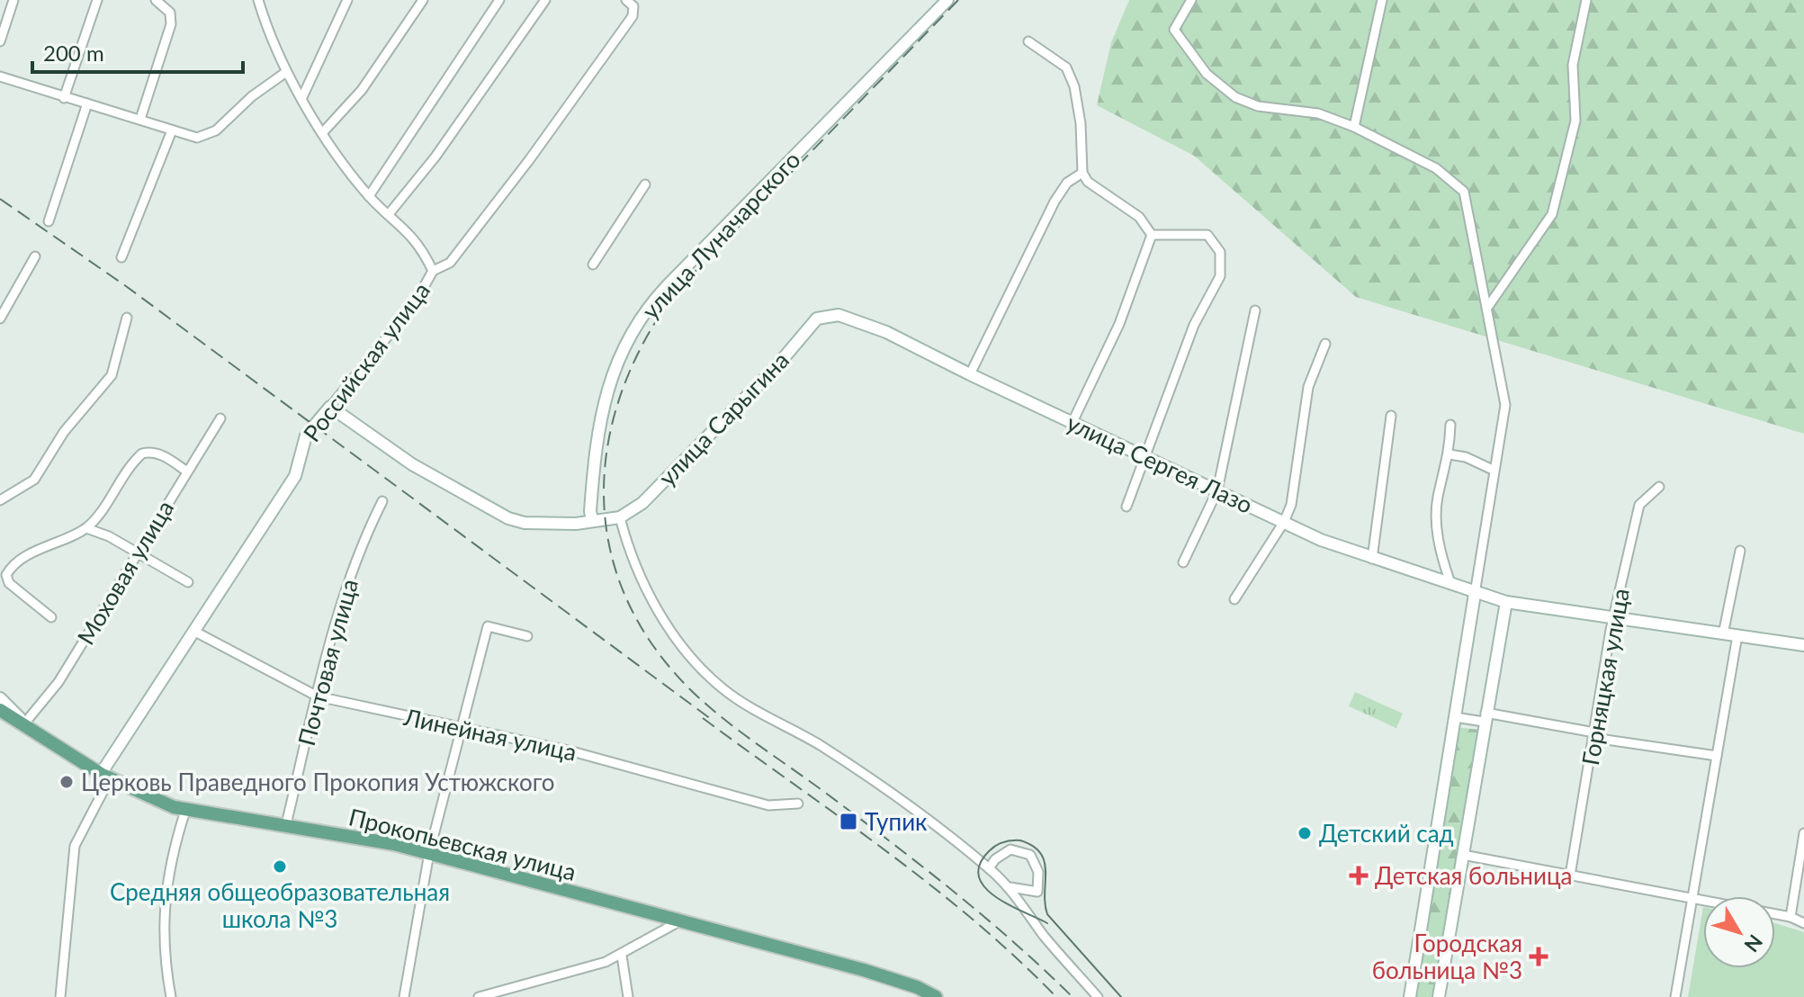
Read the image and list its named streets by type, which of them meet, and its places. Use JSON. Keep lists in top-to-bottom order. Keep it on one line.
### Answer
{"streets":{"main road":["улица Луначарского","Российская улица","улица Сарыгина","улица Сергея Лазо","Прокопьевская улица"],"street":["Моховая улица","Почтовая улица","Горняцкая улица","Линейная улица"]},"crossings":[["Российская улица","Линейная улица"],["Российская улица","Прокопьевская улица"],["улица Сарыгина","улица Сергея Лазо"],["Моховая улица","Прокопьевская улица"],["Почтовая улица","Линейная улица"],["Почтовая улица","Прокопьевская улица"]],"places":{"other":["Церковь Праведного Прокопия Устюжского","Детский сад","Средняя общеобразовательная школа №3"],"transit":["Тупик"],"health":["Детская больница","Городская больница №3"]},"scale_bar":"200 m","north":"bottom right"}
